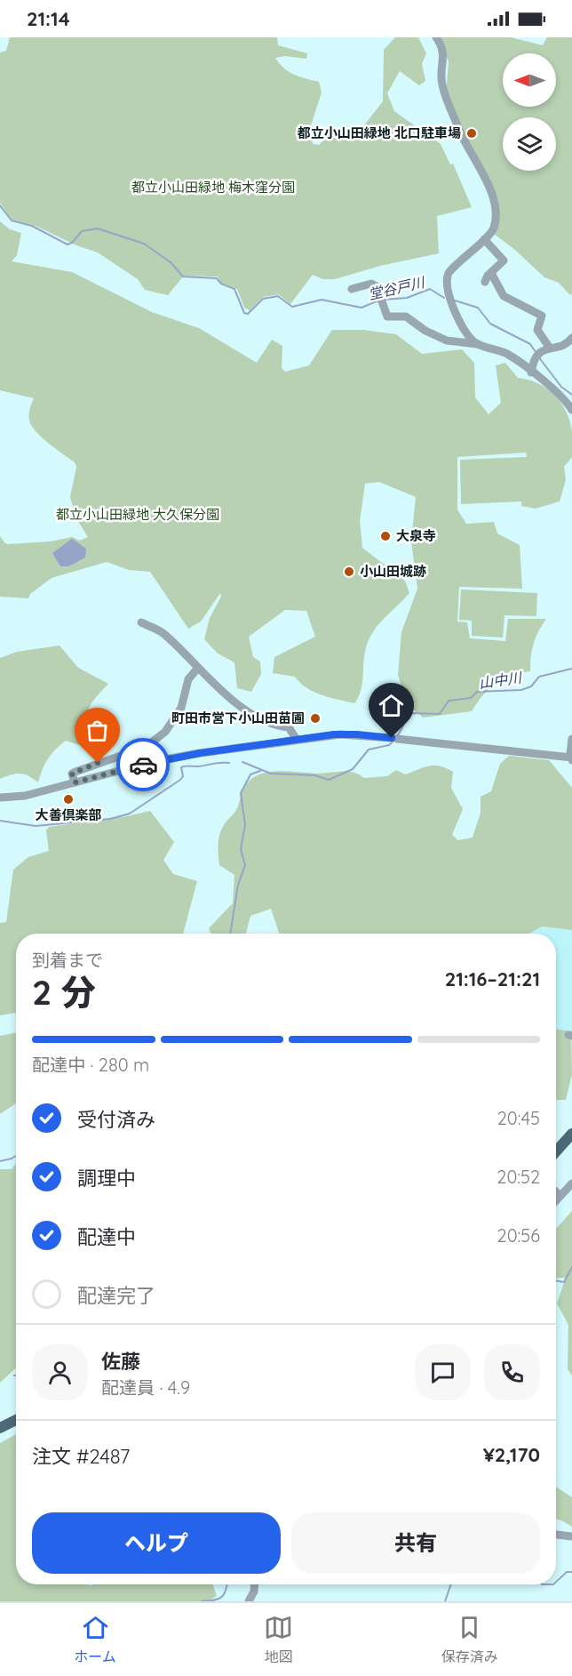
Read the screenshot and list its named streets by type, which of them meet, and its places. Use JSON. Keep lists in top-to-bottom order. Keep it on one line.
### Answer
{"water":["堂谷戸川","山中川"],"parks":["都立小山田緑地 梅木窪分園","都立小山田緑地 大久保分園"],"places":["都立小山田緑地 北口駐車場","大泉寺","小山田城跡","町田市営下小山田苗圃","大善倶楽部"],"north":"left","page":{"status":"21:14","heading":["2 分","到着まで","21:16–21:21"],"panel":["佐藤","配達員 · 4.9","注文 #2487","¥2,170"],"bar":"配達中 · 280 m","list":[["受付済み","20:45"],["調理中","20:52"],["配達中","20:56"],"配達完了"],"buttons":["ヘルプ","共有"],"tabs":["ホーム","地図","保存済み"]}}
